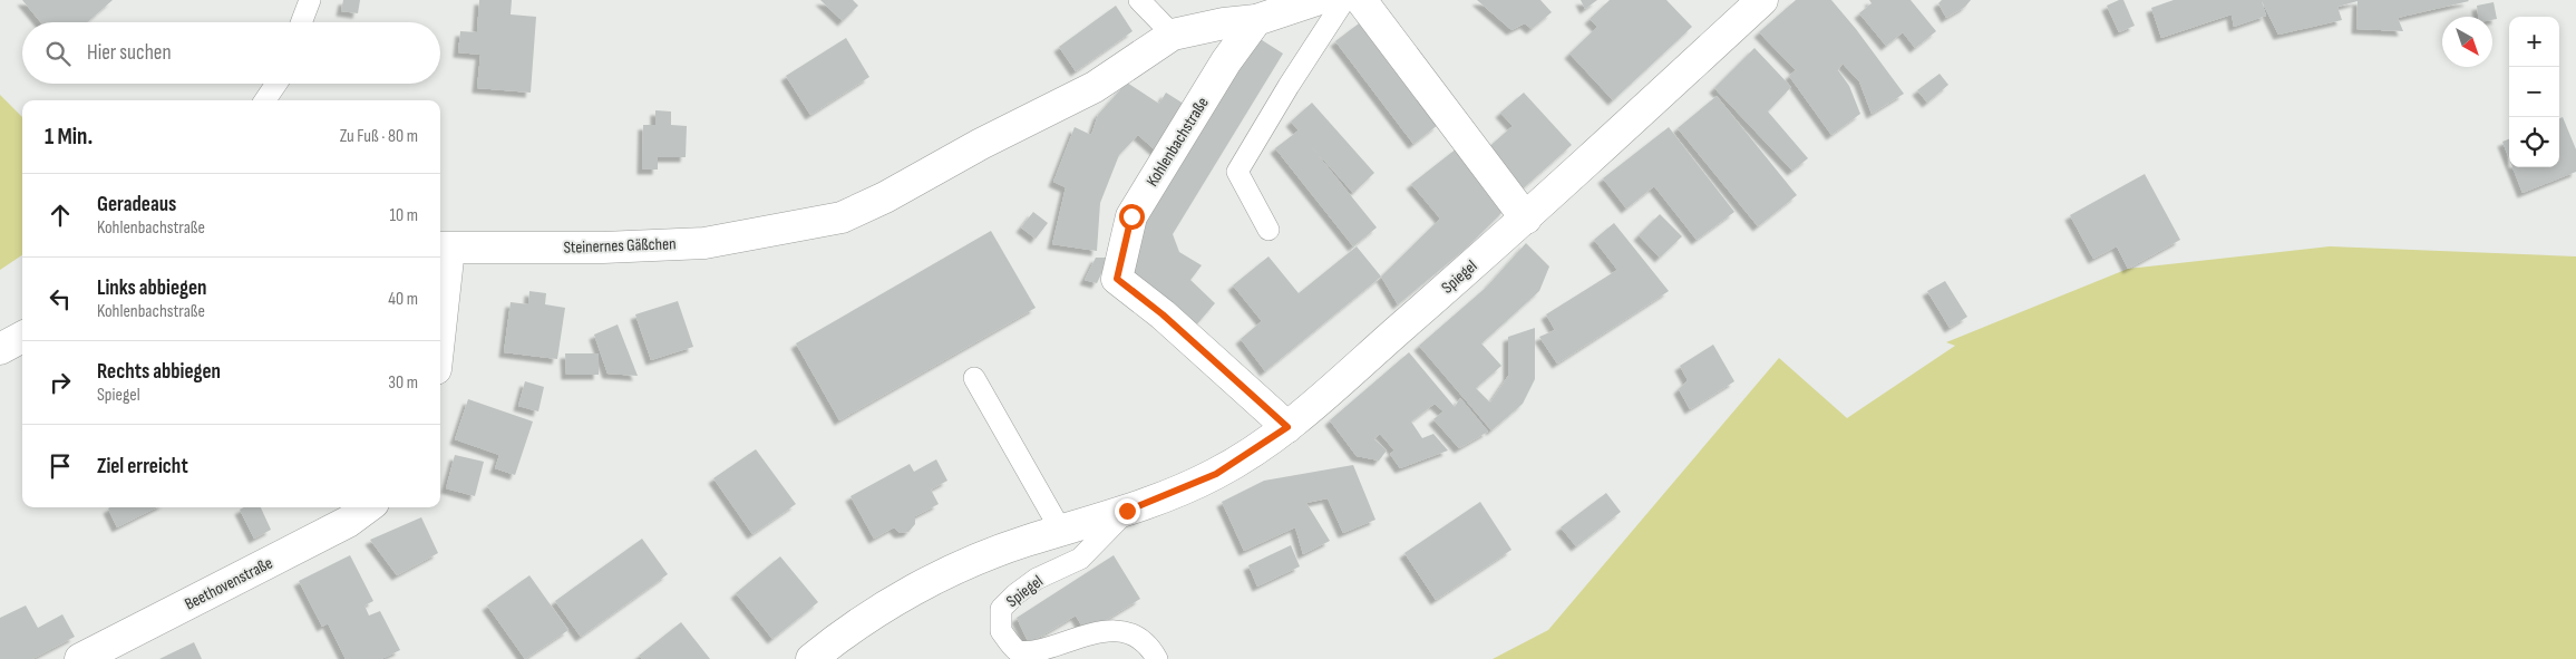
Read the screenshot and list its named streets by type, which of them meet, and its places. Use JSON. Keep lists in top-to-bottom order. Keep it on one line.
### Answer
{"streets":{"street":["Kohlenbachstraße","Steinernes Gäßchen","Spiegel","Beethovenstraße"]},"crossings":[["Kohlenbachstraße","Spiegel"]],"north":"bottom right","page":{"map_buttons":["+","−"],"search":"Hier suchen","heading":["1 Min.","Zu Fuß · 80 m"],"list":[["Geradeaus","Kohlenbachstraße","10 m"],["Links abbiegen","Kohlenbachstraße","40 m"],["Rechts abbiegen","Spiegel","30 m"],"Ziel erreicht"]}}
